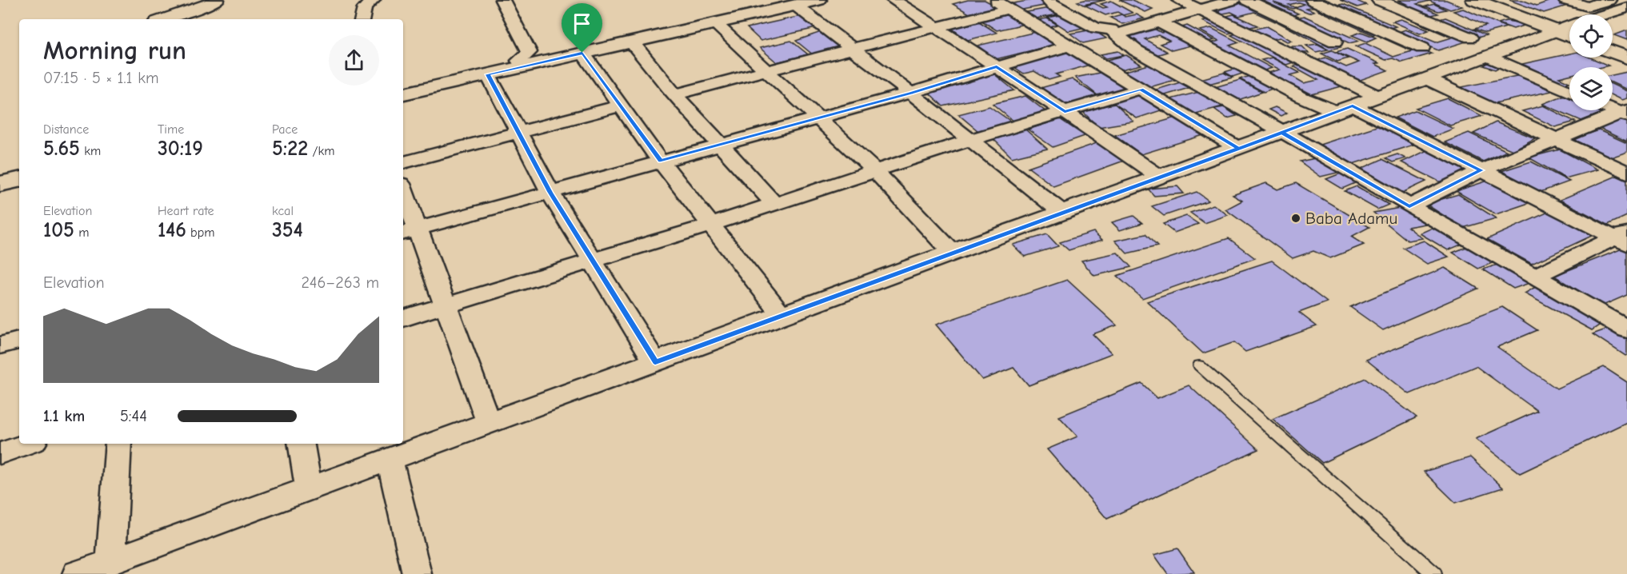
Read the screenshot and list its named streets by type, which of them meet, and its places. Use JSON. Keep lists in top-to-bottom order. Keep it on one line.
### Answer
{"places":["Baba Adamu"],"page":{"heading":["Morning run","07:15 · 5 × 1.1 km"],"stats":[["Distance","5.65 km"],["Time","30:19"],["Pace","5:22 /km"],["Elevation","105 m"],["Heart rate","146 bpm"],["kcal","354"]],"chart":["Elevation","246–263 m"],"list":[{"name":"1.1 km","note":"5:44"}]}}
